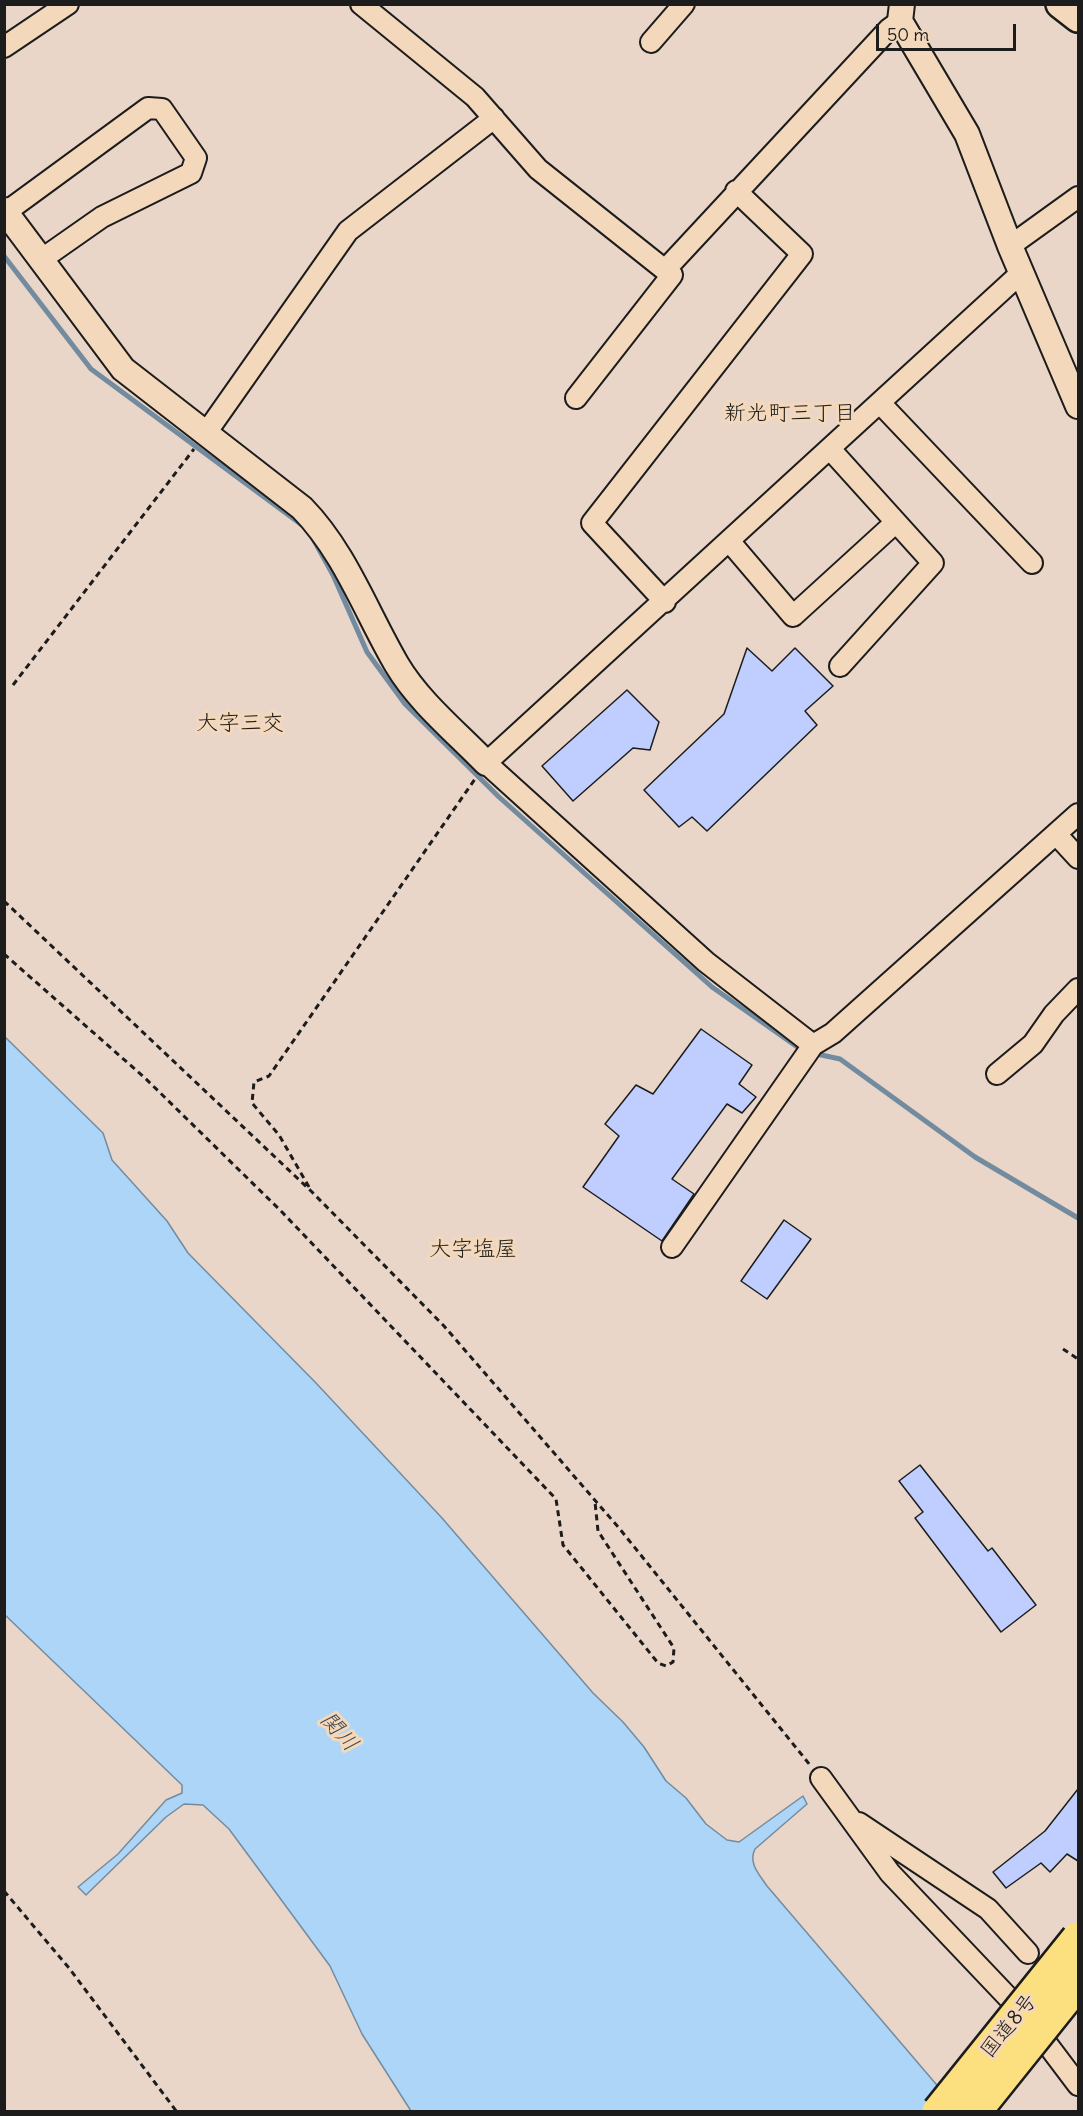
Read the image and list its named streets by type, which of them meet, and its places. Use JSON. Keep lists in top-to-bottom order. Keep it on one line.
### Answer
{"streets":{"highway":["国道8号"]},"districts":["新光町三丁目","大字三交","大字塩屋"],"water":["関川"],"scale_bar":"50 m"}
